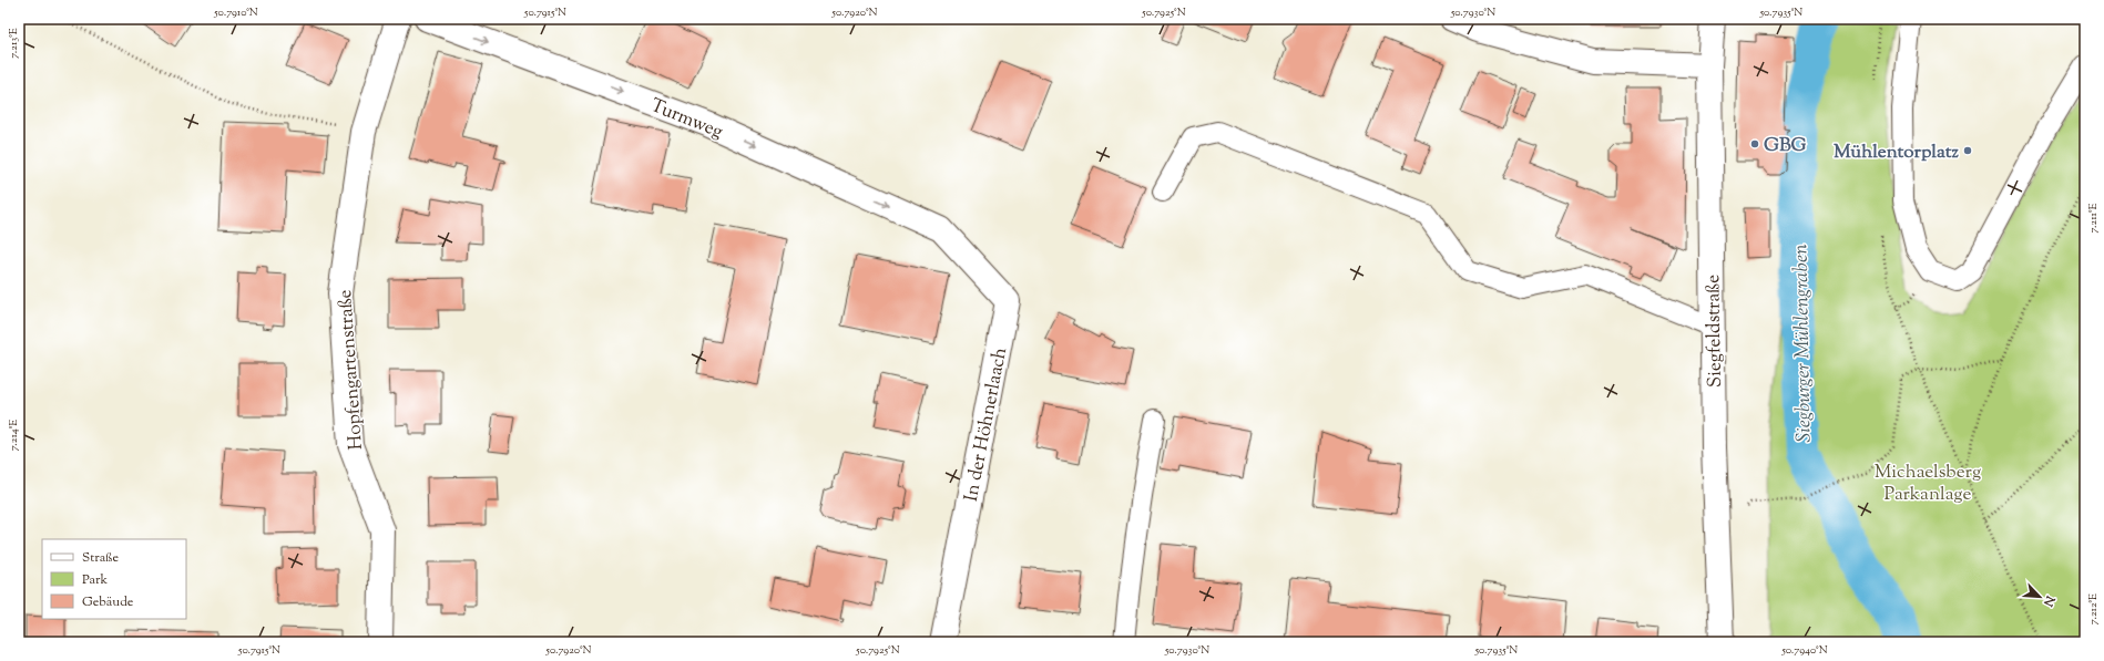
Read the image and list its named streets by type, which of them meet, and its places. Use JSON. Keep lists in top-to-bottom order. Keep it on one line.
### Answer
{"streets":{"street":["Turmweg","Siegfeldstraße","Hopfengartenstraße","In der Höhnerlaach"]},"crossings":[["Turmweg","In der Höhnerlaach"]],"one_way":["Turmweg"],"water":["Siegburger Mühlengraben"],"parks":["Michaelsberg Parkanlage"],"places":["GBG","Mühlentorplatz"],"legend":["Straße","Park","Gebäude"],"north":"bottom right","coordinates":["50.7910°N","50.7915°N","50.7920°N","50.7925°N","50.7930°N","50.7935°N","7.213°E","7.211°E","7.214°E","7.212°E","50.7940°N"]}
